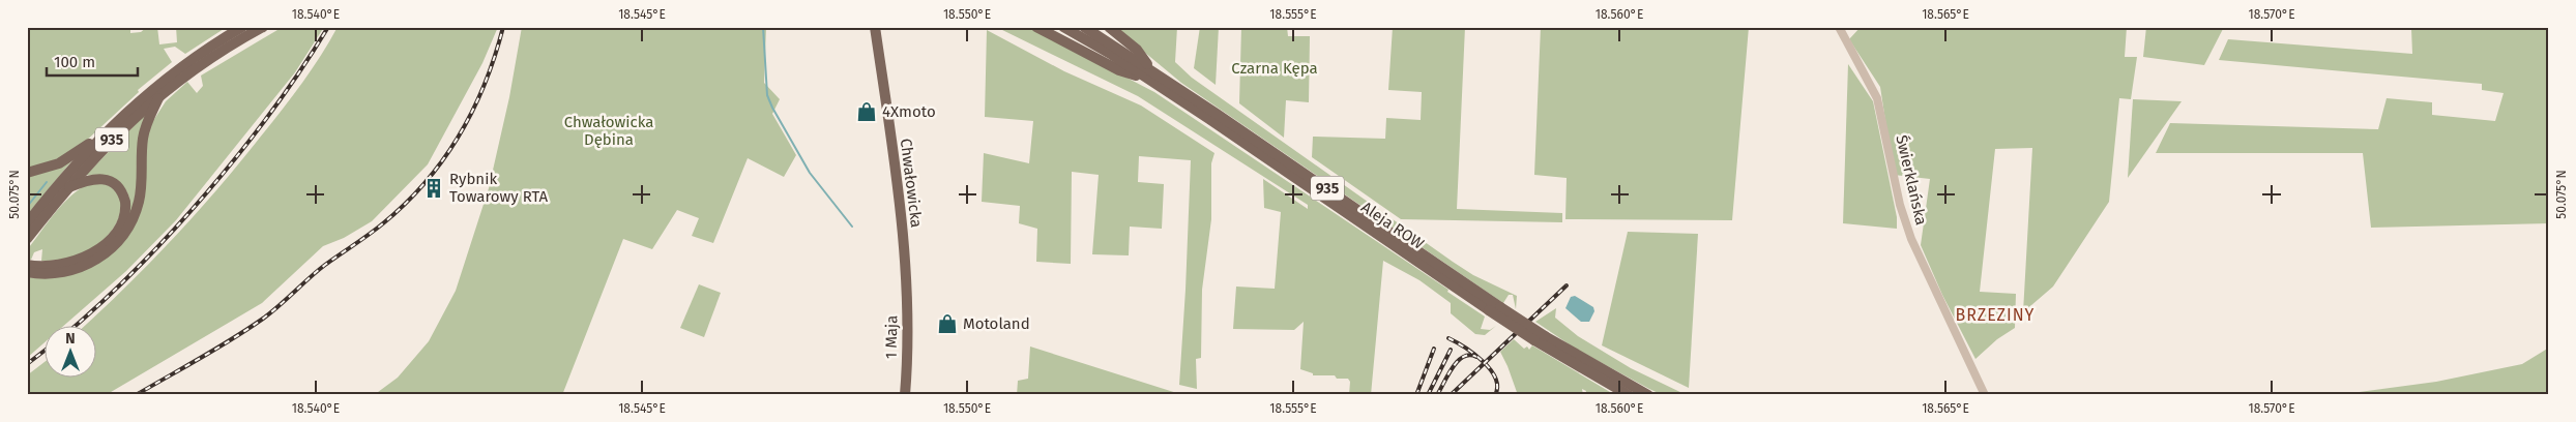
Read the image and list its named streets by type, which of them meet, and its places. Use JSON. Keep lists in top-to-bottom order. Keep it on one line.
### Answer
{"streets":{"main road":["935","Chwałowicka","Aleja ROW","1 Maja"],"street":["Świerklańska"]},"crossings":[["Chwałowicka","1 Maja"]],"districts":["BRZEZINY"],"parks":["Czarna Kępa","Chwałowicka Dębina"],"places":{"shop":["4Xmoto","Motoland"],"building":["Rybnik Towarowy RTA"]},"scale_bar":"100 m","north":"top","coordinates":["18.540°E","18.545°E","18.550°E","18.555°E","18.560°E","18.565°E","18.570°E","50.075°N"]}
